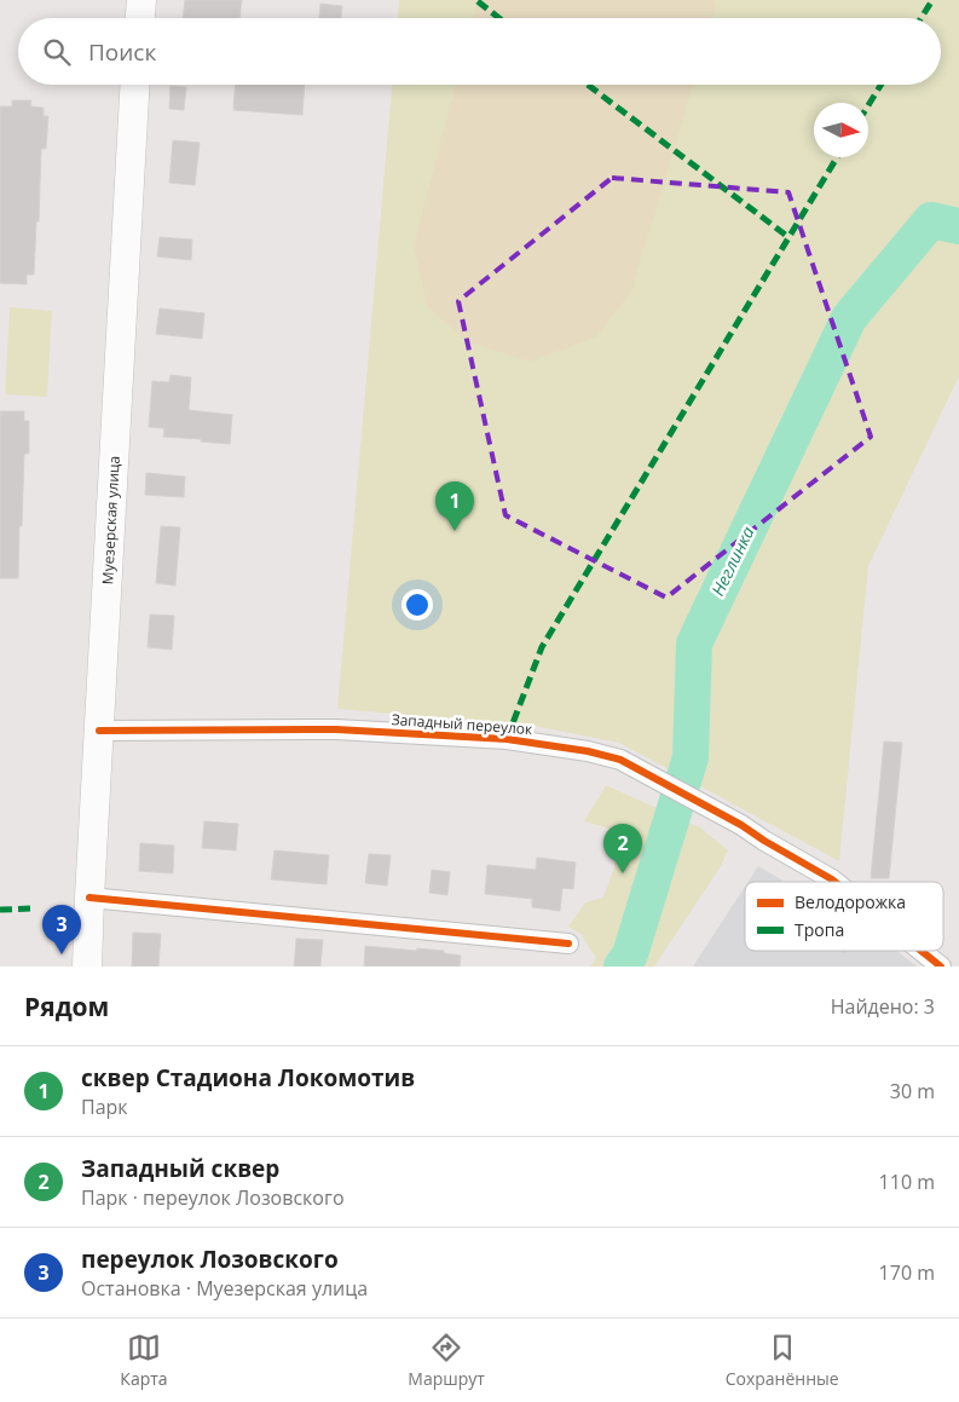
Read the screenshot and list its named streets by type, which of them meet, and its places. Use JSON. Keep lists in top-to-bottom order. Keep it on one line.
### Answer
{"streets":{"main road":["Муезерская улица"],"street":["Западный переулок"]},"crossings":[["Муезерская улица","Западный переулок"]],"water":["Неглинка"],"legend":["Велодорожка","Тропа"],"north":"right","page":{"search":"Поиск","pins":["1","2","3"],"heading":["Рядом","Найдено: 3"],"list":[{"mark":"1","name":"сквер Стадиона Локомотив","note":"Парк","value":"30 m"},{"mark":"2","name":"Западный сквер","note":"Парк · переулок Лозовского","value":"110 m"},{"mark":"3","name":"переулок Лозовского","note":"Остановка · Муезерская улица","value":"170 m"}],"nav":["Карта","Маршрут","Сохранённые"]}}
